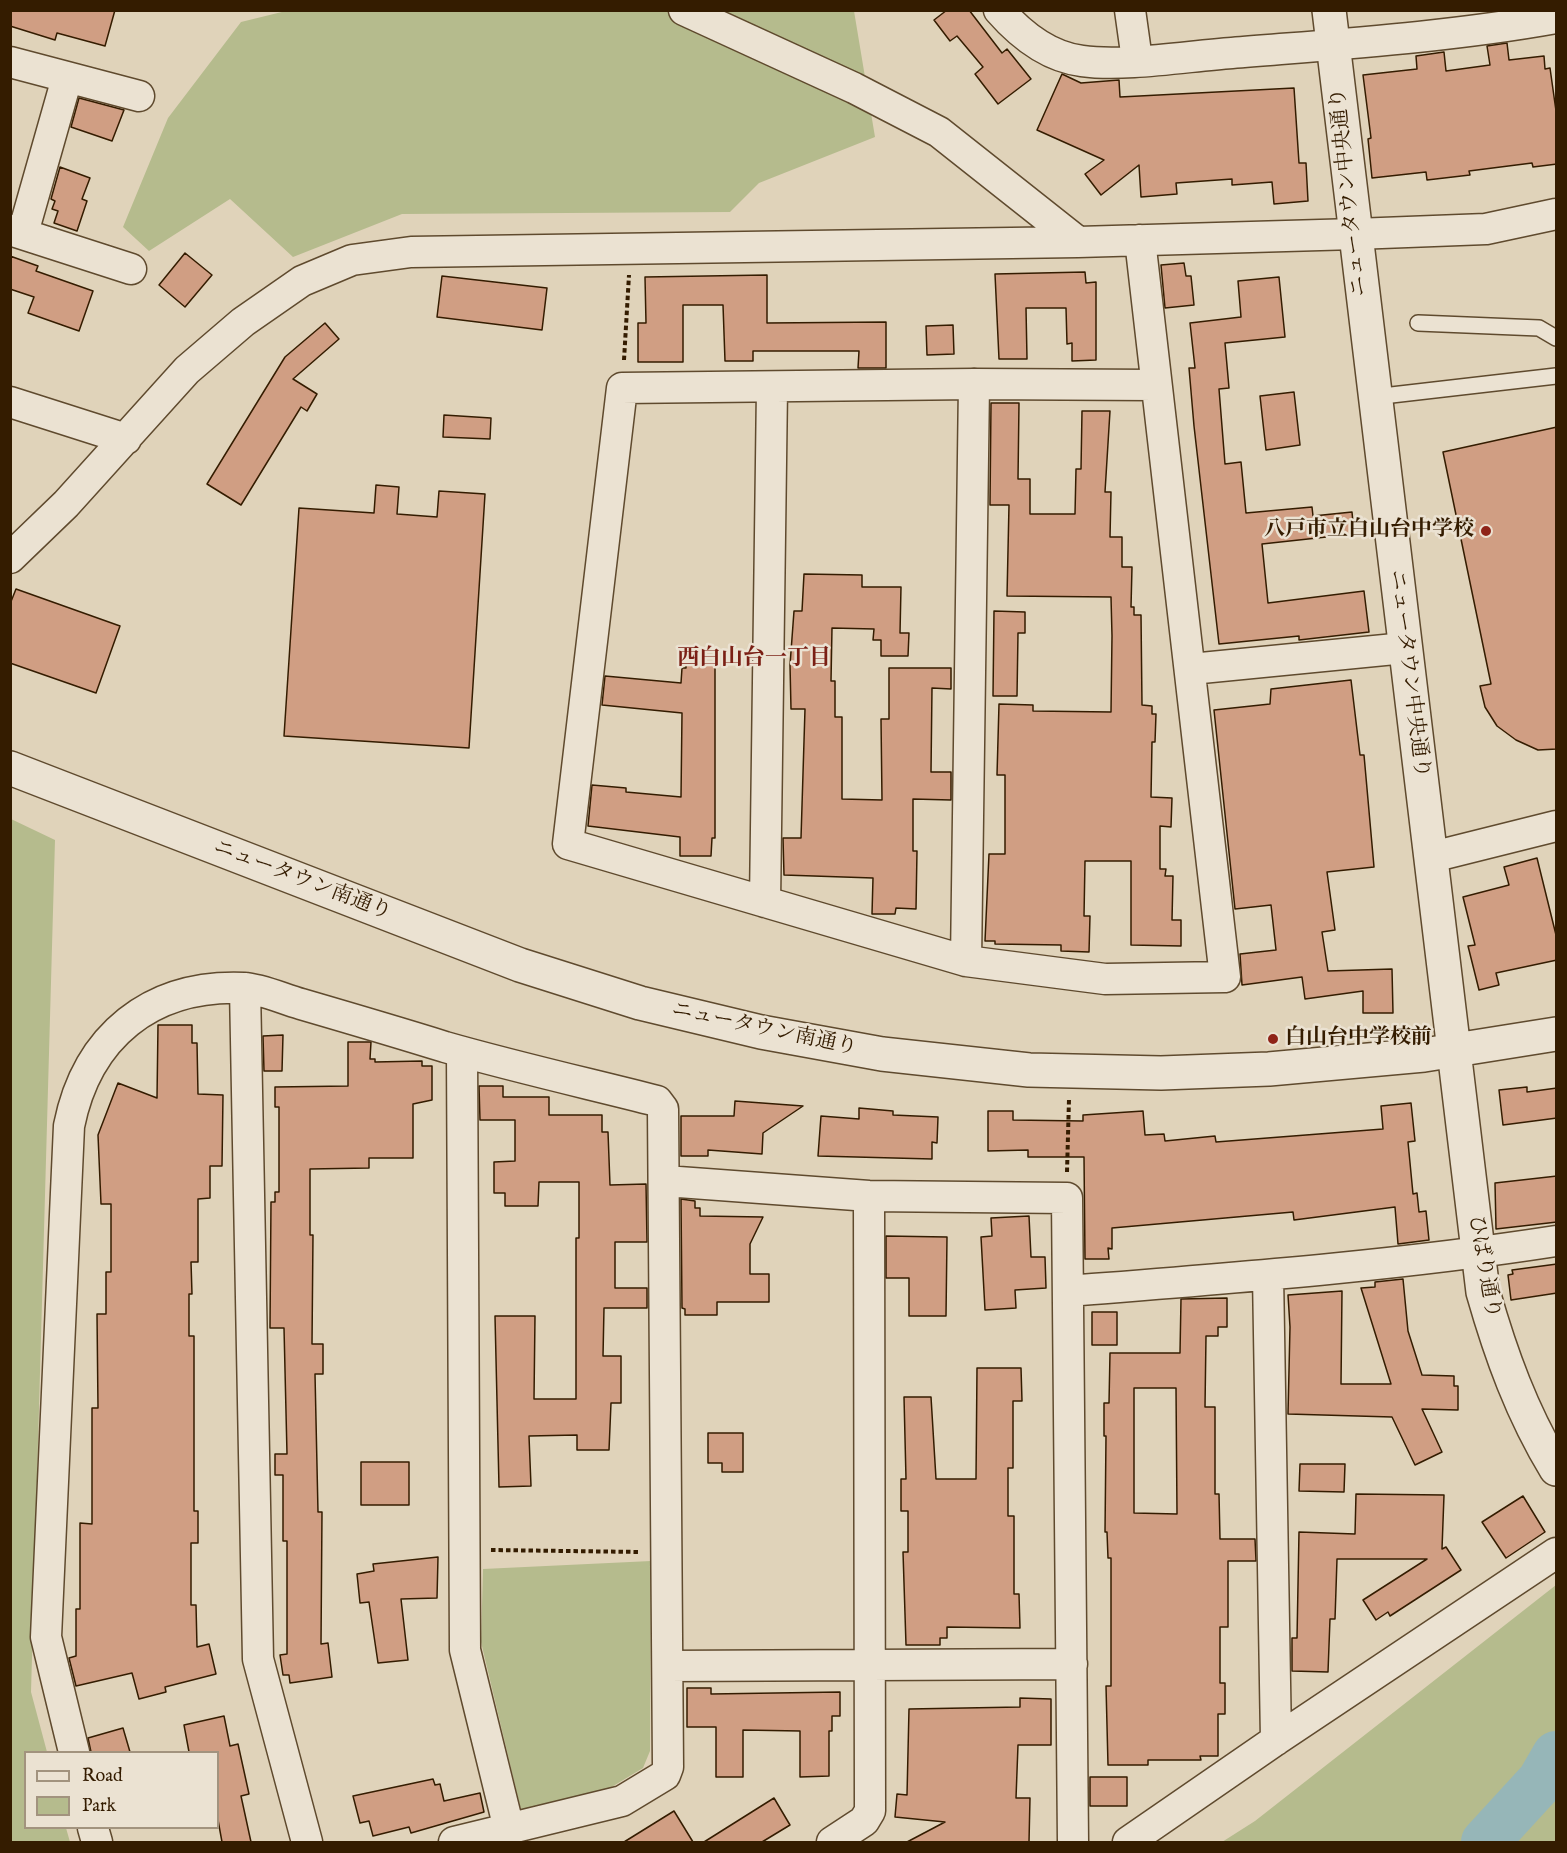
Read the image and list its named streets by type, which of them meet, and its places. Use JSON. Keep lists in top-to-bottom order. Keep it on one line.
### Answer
{"streets":{"street":["ニュータウン中央通り","ニュータウン南通り","ひばり通り"]},"crossings":[["ニュータウン中央通り","ニュータウン南通り"],["ニュータウン中央通り","ひばり通り"],["ニュータウン南通り","ひばり通り"]],"districts":["西白山台一丁目"],"places":["八戸市立白山台中学校","白山台中学校前"],"legend":["Road","Park"]}
